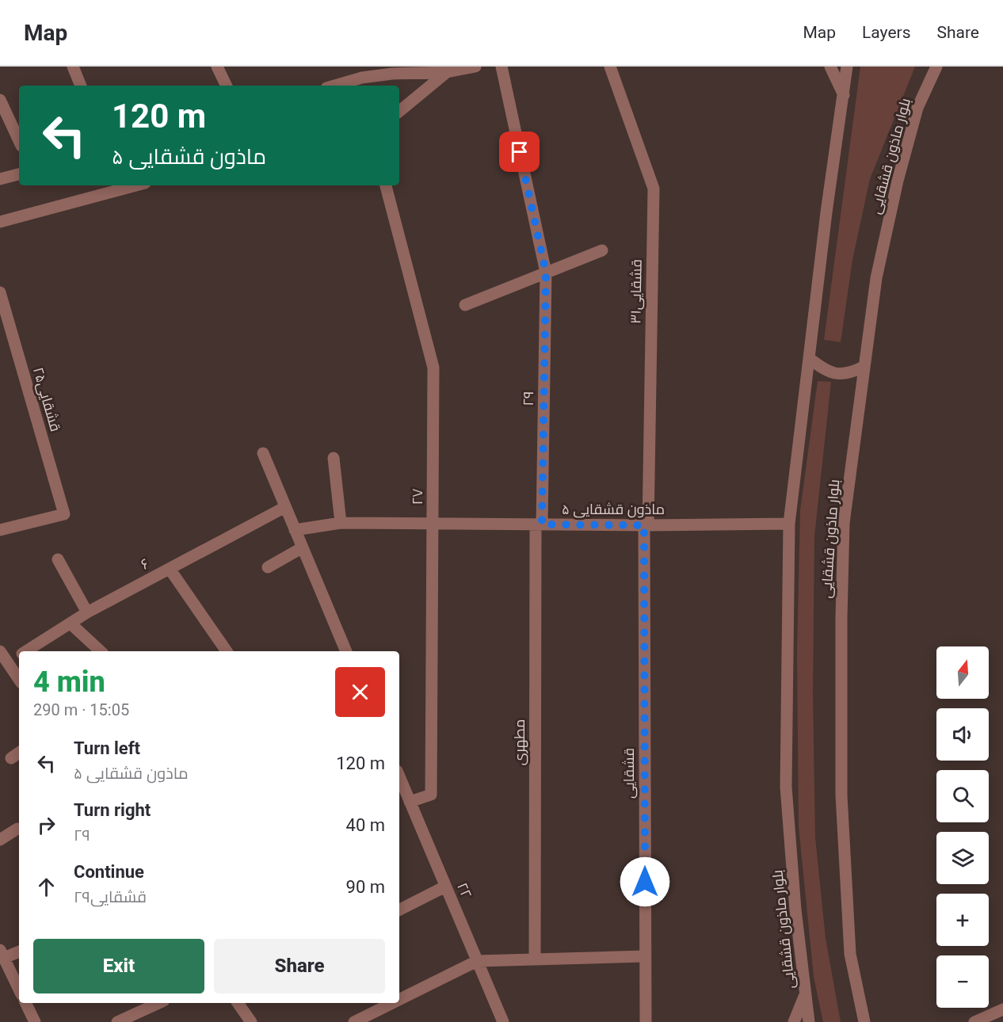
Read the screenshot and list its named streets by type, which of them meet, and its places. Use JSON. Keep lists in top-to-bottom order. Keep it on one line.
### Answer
{"streets":{"street":["بلوار ماذون قشقایی","۳۱قشقایی","۲۹","قشقایی۲۵","۲۷","ماذون قشقایی ۵","۶","مطهری","قشقایی","۲۲"]},"crossings":[["بلوار ماذون قشقایی","ماذون قشقایی ۵"],["۳۱قشقایی","ماذون قشقایی ۵"],["۳۱قشقایی","قشقایی"],["۲۹","ماذون قشقایی ۵"],["۲۹","مطهری"],["۲۷","ماذون قشقایی ۵"],["۲۷","۲۲"],["ماذون قشقایی ۵","مطهری"],["ماذون قشقایی ۵","قشقایی"]],"north":"top","page":{"header":"Map","nav":["Map","Layers","Share"],"turn":["120 m","ماذون قشقایی ۵"],"map_buttons":["+","−"],"heading":["4 min","290 m · 15:05"],"list":[{"name":"Turn left","note":"ماذون قشقایی ۵","value":"120 m"},{"name":"Turn right","note":"۲۹","value":"40 m"},{"name":"Continue","note":"قشقایی۲۹","value":"90 m"}],"buttons":["Exit","Share"]}}
